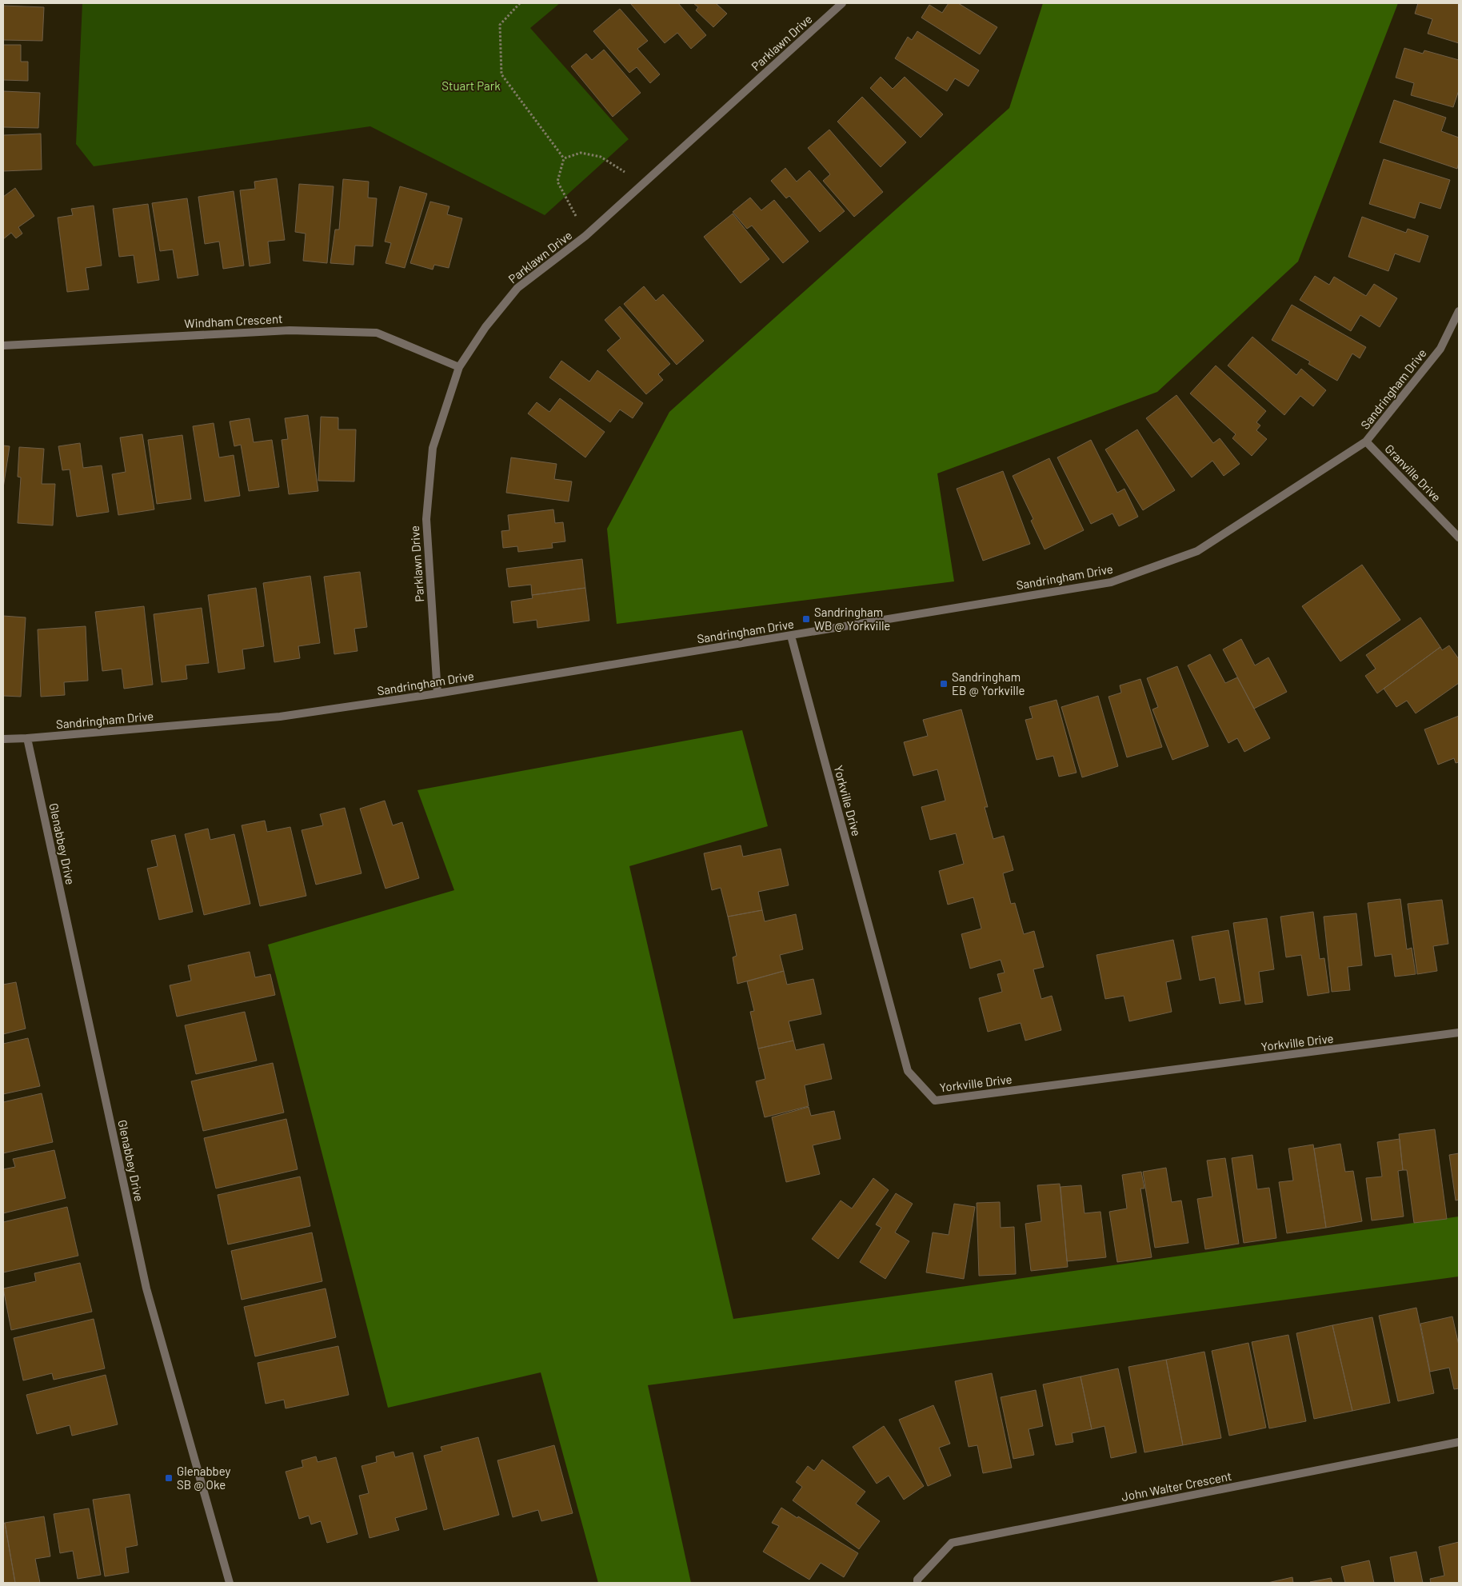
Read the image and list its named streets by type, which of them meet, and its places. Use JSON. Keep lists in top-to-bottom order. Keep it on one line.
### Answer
{"streets":{"street":["Parklawn Drive","Windham Crescent","Sandringham Drive","Granville Drive","Yorkville Drive","Glenabbey Drive","John Walter Crescent"]},"crossings":[["Parklawn Drive","Windham Crescent"],["Parklawn Drive","Sandringham Drive"],["Sandringham Drive","Granville Drive"],["Sandringham Drive","Yorkville Drive"],["Sandringham Drive","Glenabbey Drive"]],"parks":["Stuart Park"],"places":{"transit":["Sandringham WB @ Yorkville","Sandringham EB @ Yorkville","Glenabbey SB @ Oke"]}}
